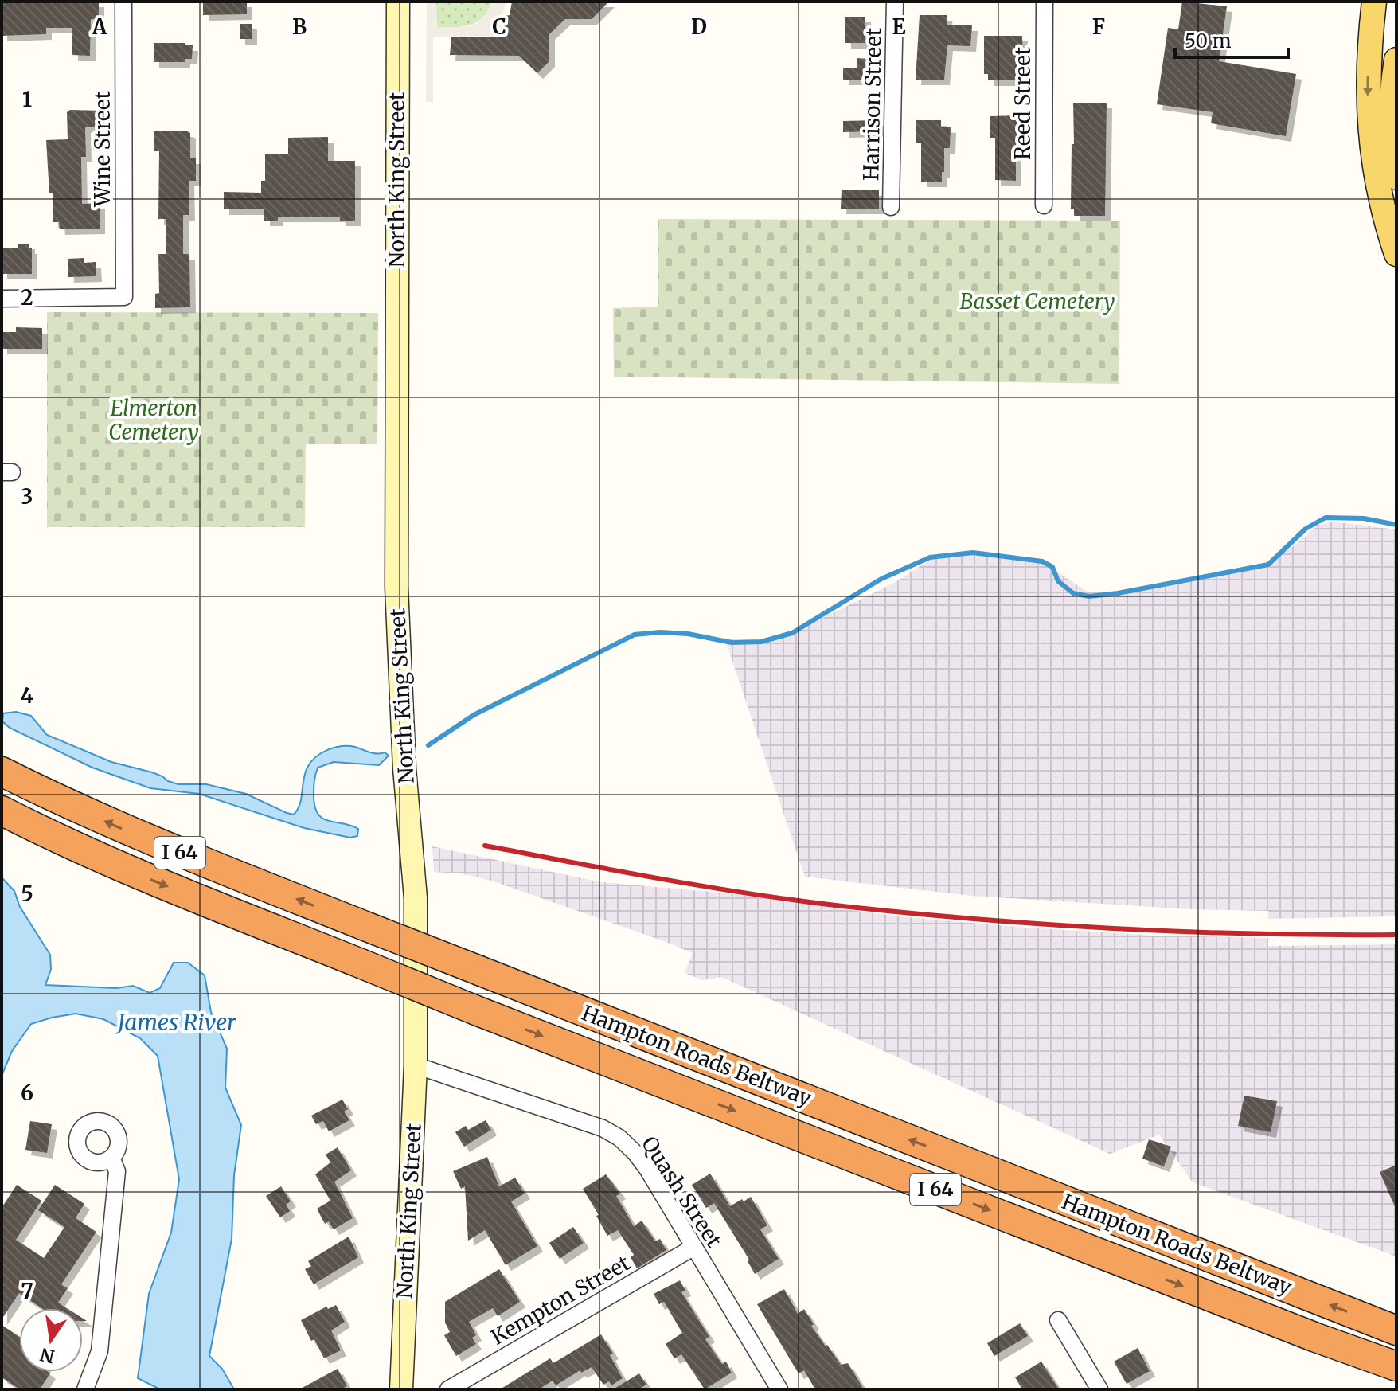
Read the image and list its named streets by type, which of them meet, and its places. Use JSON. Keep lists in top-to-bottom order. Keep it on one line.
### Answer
{"streets":{"highway":["I 64","Hampton Roads Beltway"],"main road":["North King Street"],"street":["Reed Street","Harrison Street","Wine Street","Quash Street","Kempton Street"]},"crossings":[["North King Street","Quash Street"],["Quash Street","Kempton Street"]],"water":["James River"],"parks":["Basset Cemetery","Elmerton Cemetery"],"scale_bar":"50 m","north":"bottom","grid":{"columns":["A","B","C","D","E","F"],"rows":["1","2","3","4","5","6","7"]}}
